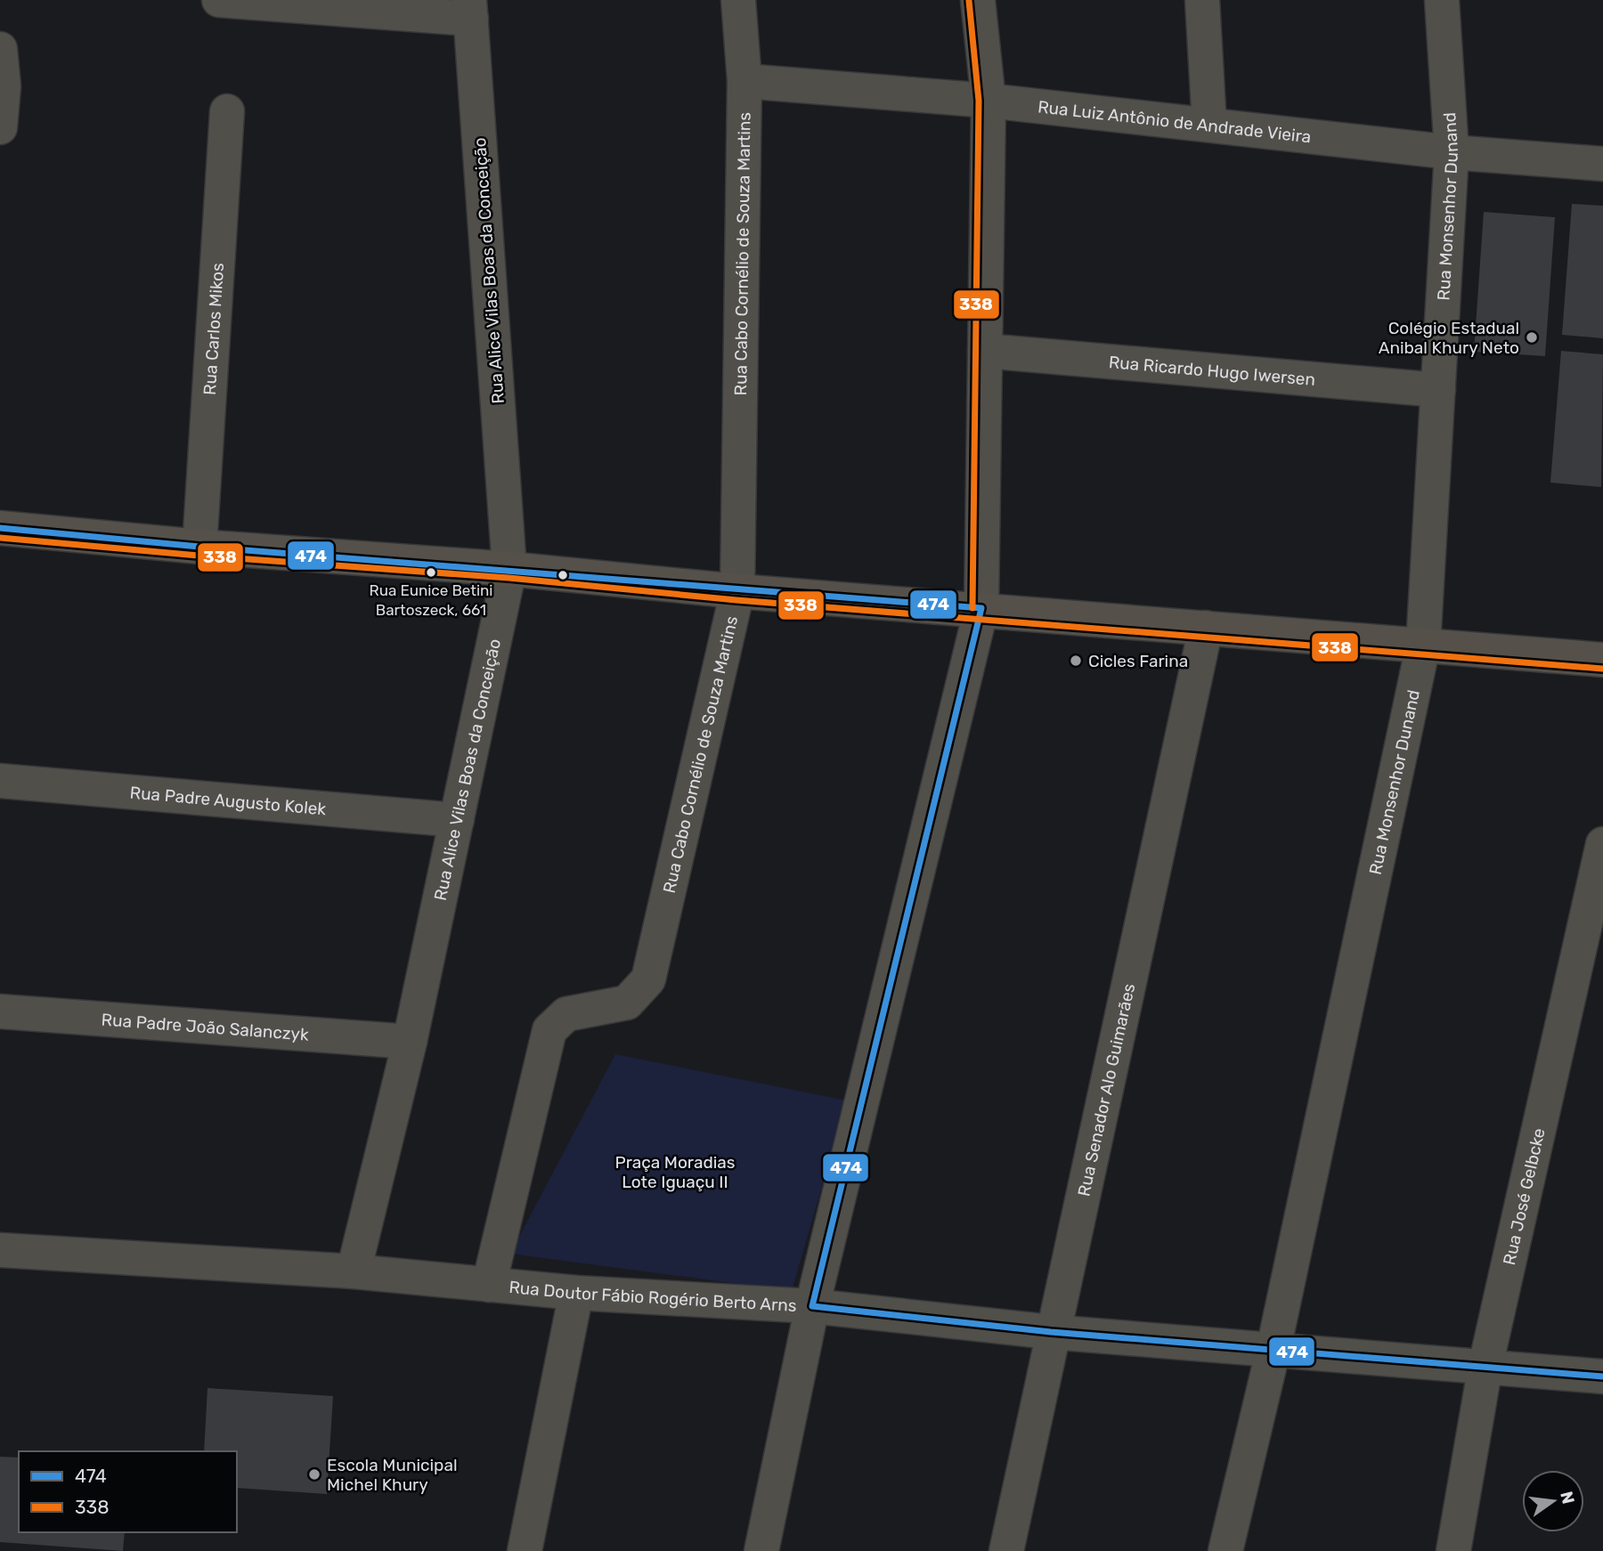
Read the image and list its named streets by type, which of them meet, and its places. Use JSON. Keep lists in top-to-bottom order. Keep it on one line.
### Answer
{"streets":{"street":["Rua Luiz Antônio de Andrade Vieira","Rua Monsenhor Dunand","Rua Cabo Cornélio de Souza Martins","Rua Alice Vilas Boas da Conceição","Rua Carlos Mikos","Rua Ricardo Hugo Iwersen","Rua Padre Augusto Kolek","Rua Padre João Salanczyk","Rua Senador Alo Guimarães","Rua José Gelbcke","Rua Doutor Fábio Rogério Berto Arns"]},"crossings":[["Rua Luiz Antônio de Andrade Vieira","Rua Monsenhor Dunand"],["Rua Luiz Antônio de Andrade Vieira","Rua Cabo Cornélio de Souza Martins"],["Rua Monsenhor Dunand","Rua Ricardo Hugo Iwersen"],["Rua Monsenhor Dunand","Rua Doutor Fábio Rogério Berto Arns"],["Rua Cabo Cornélio de Souza Martins","Rua Doutor Fábio Rogério Berto Arns"],["Rua Alice Vilas Boas da Conceição","Rua Padre Augusto Kolek"],["Rua Alice Vilas Boas da Conceição","Rua Padre João Salanczyk"],["Rua Alice Vilas Boas da Conceição","Rua Doutor Fábio Rogério Berto Arns"],["Rua Senador Alo Guimarães","Rua Doutor Fábio Rogério Berto Arns"],["Rua José Gelbcke","Rua Doutor Fábio Rogério Berto Arns"]],"parks":["Praça Moradias Lote Iguaçu II"],"places":["Colégio Estadual Anibal Khury Neto","Rua Eunice Betini Bartoszeck, 661","Cicles Farina","Escola Municipal Michel Khury"],"lines":["transit line 338","transit line 474"],"legend":["474","338"],"north":"right"}
